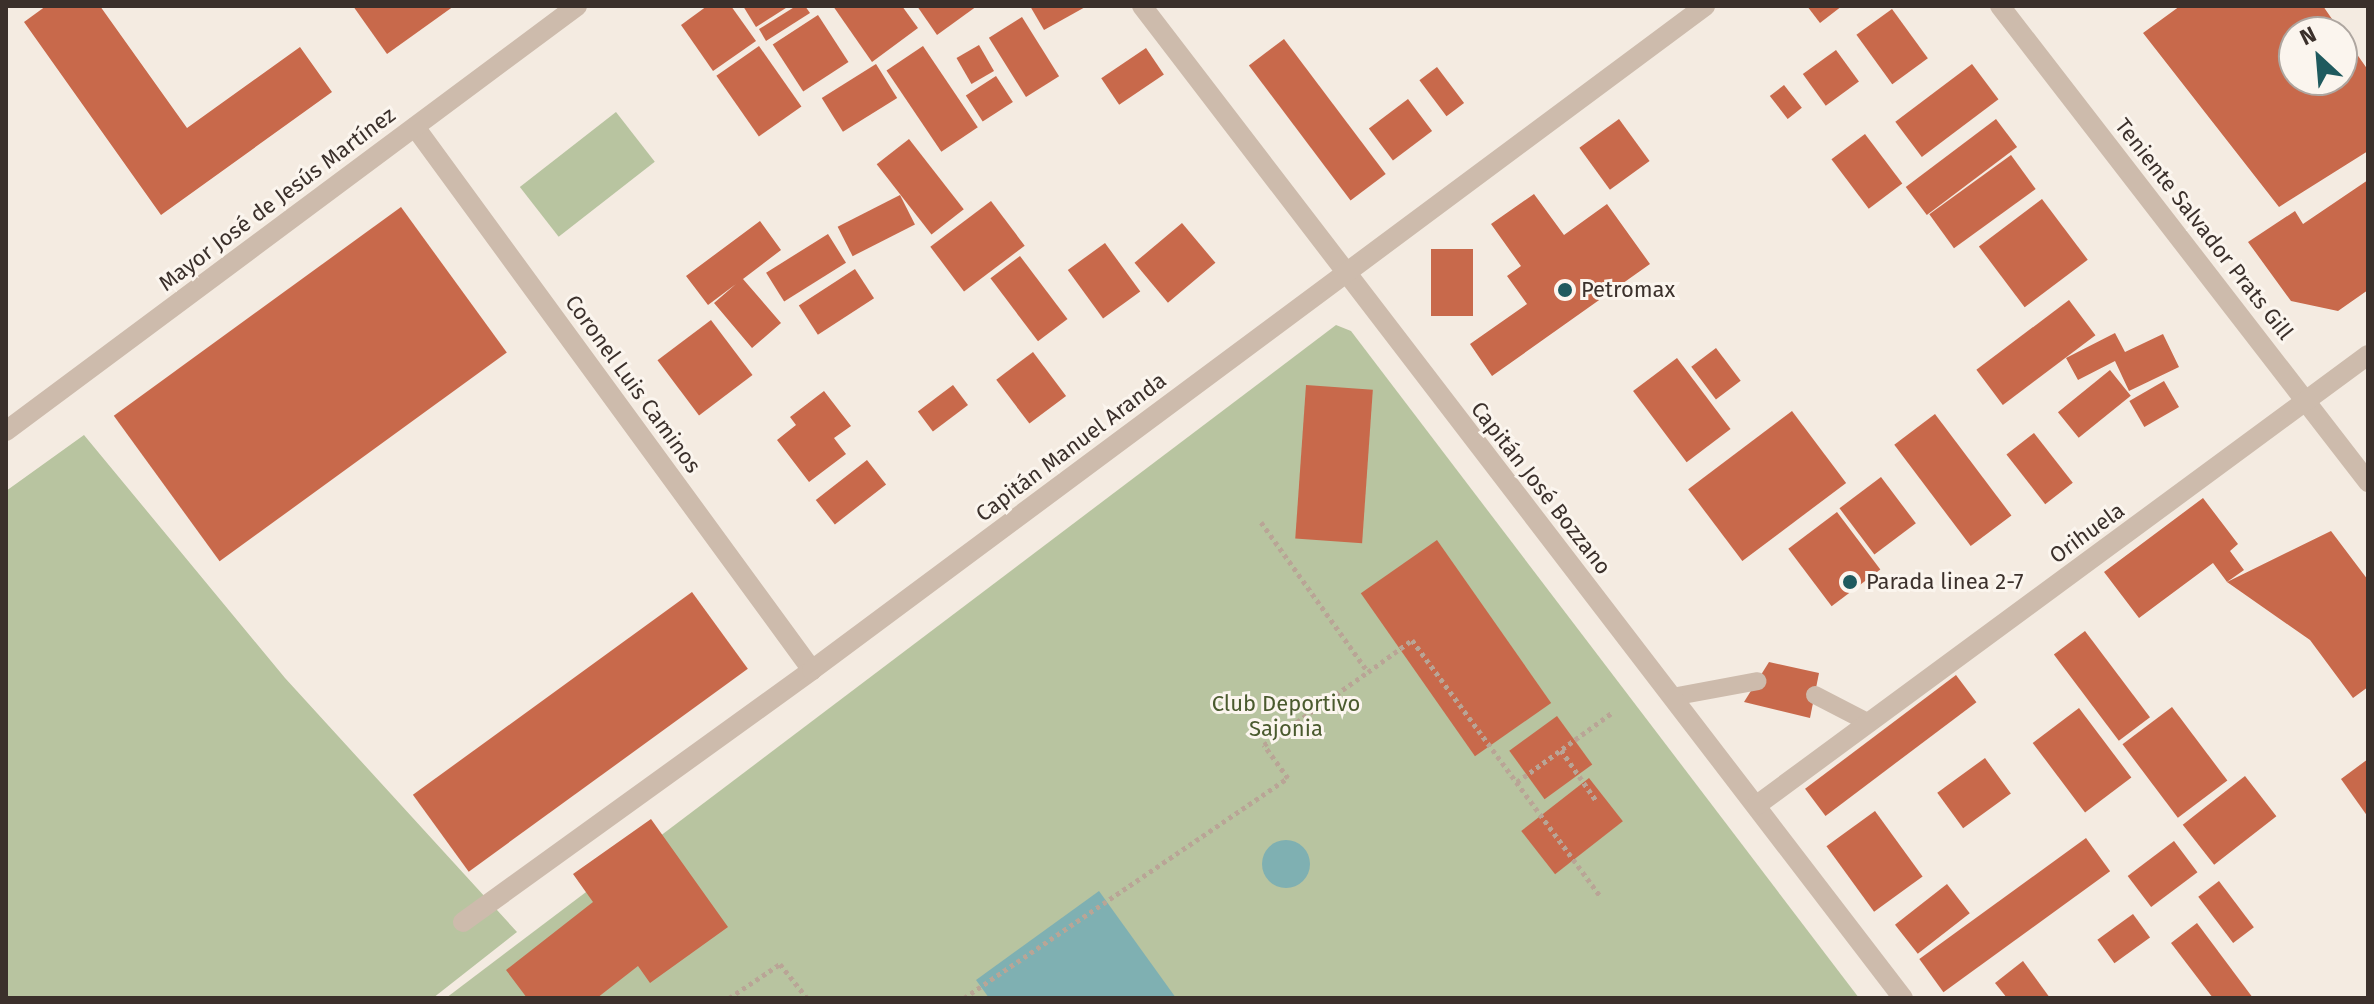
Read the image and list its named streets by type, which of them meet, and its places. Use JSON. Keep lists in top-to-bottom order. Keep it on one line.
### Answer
{"streets":{"street":["Mayor José de Jesús Martínez","Teniente Salvador Prats Gill","Coronel Luis Caminos","Capitán Manuel Aranda","Capitán José Bozzano","Orihuela"]},"crossings":[["Mayor José de Jesús Martínez","Coronel Luis Caminos"],["Teniente Salvador Prats Gill","Orihuela"],["Coronel Luis Caminos","Capitán Manuel Aranda"],["Capitán Manuel Aranda","Capitán José Bozzano"],["Capitán José Bozzano","Orihuela"]],"parks":["Club Deportivo Sajonia"],"places":["Petromax","Parada linea 2-7"],"north":"top left"}
